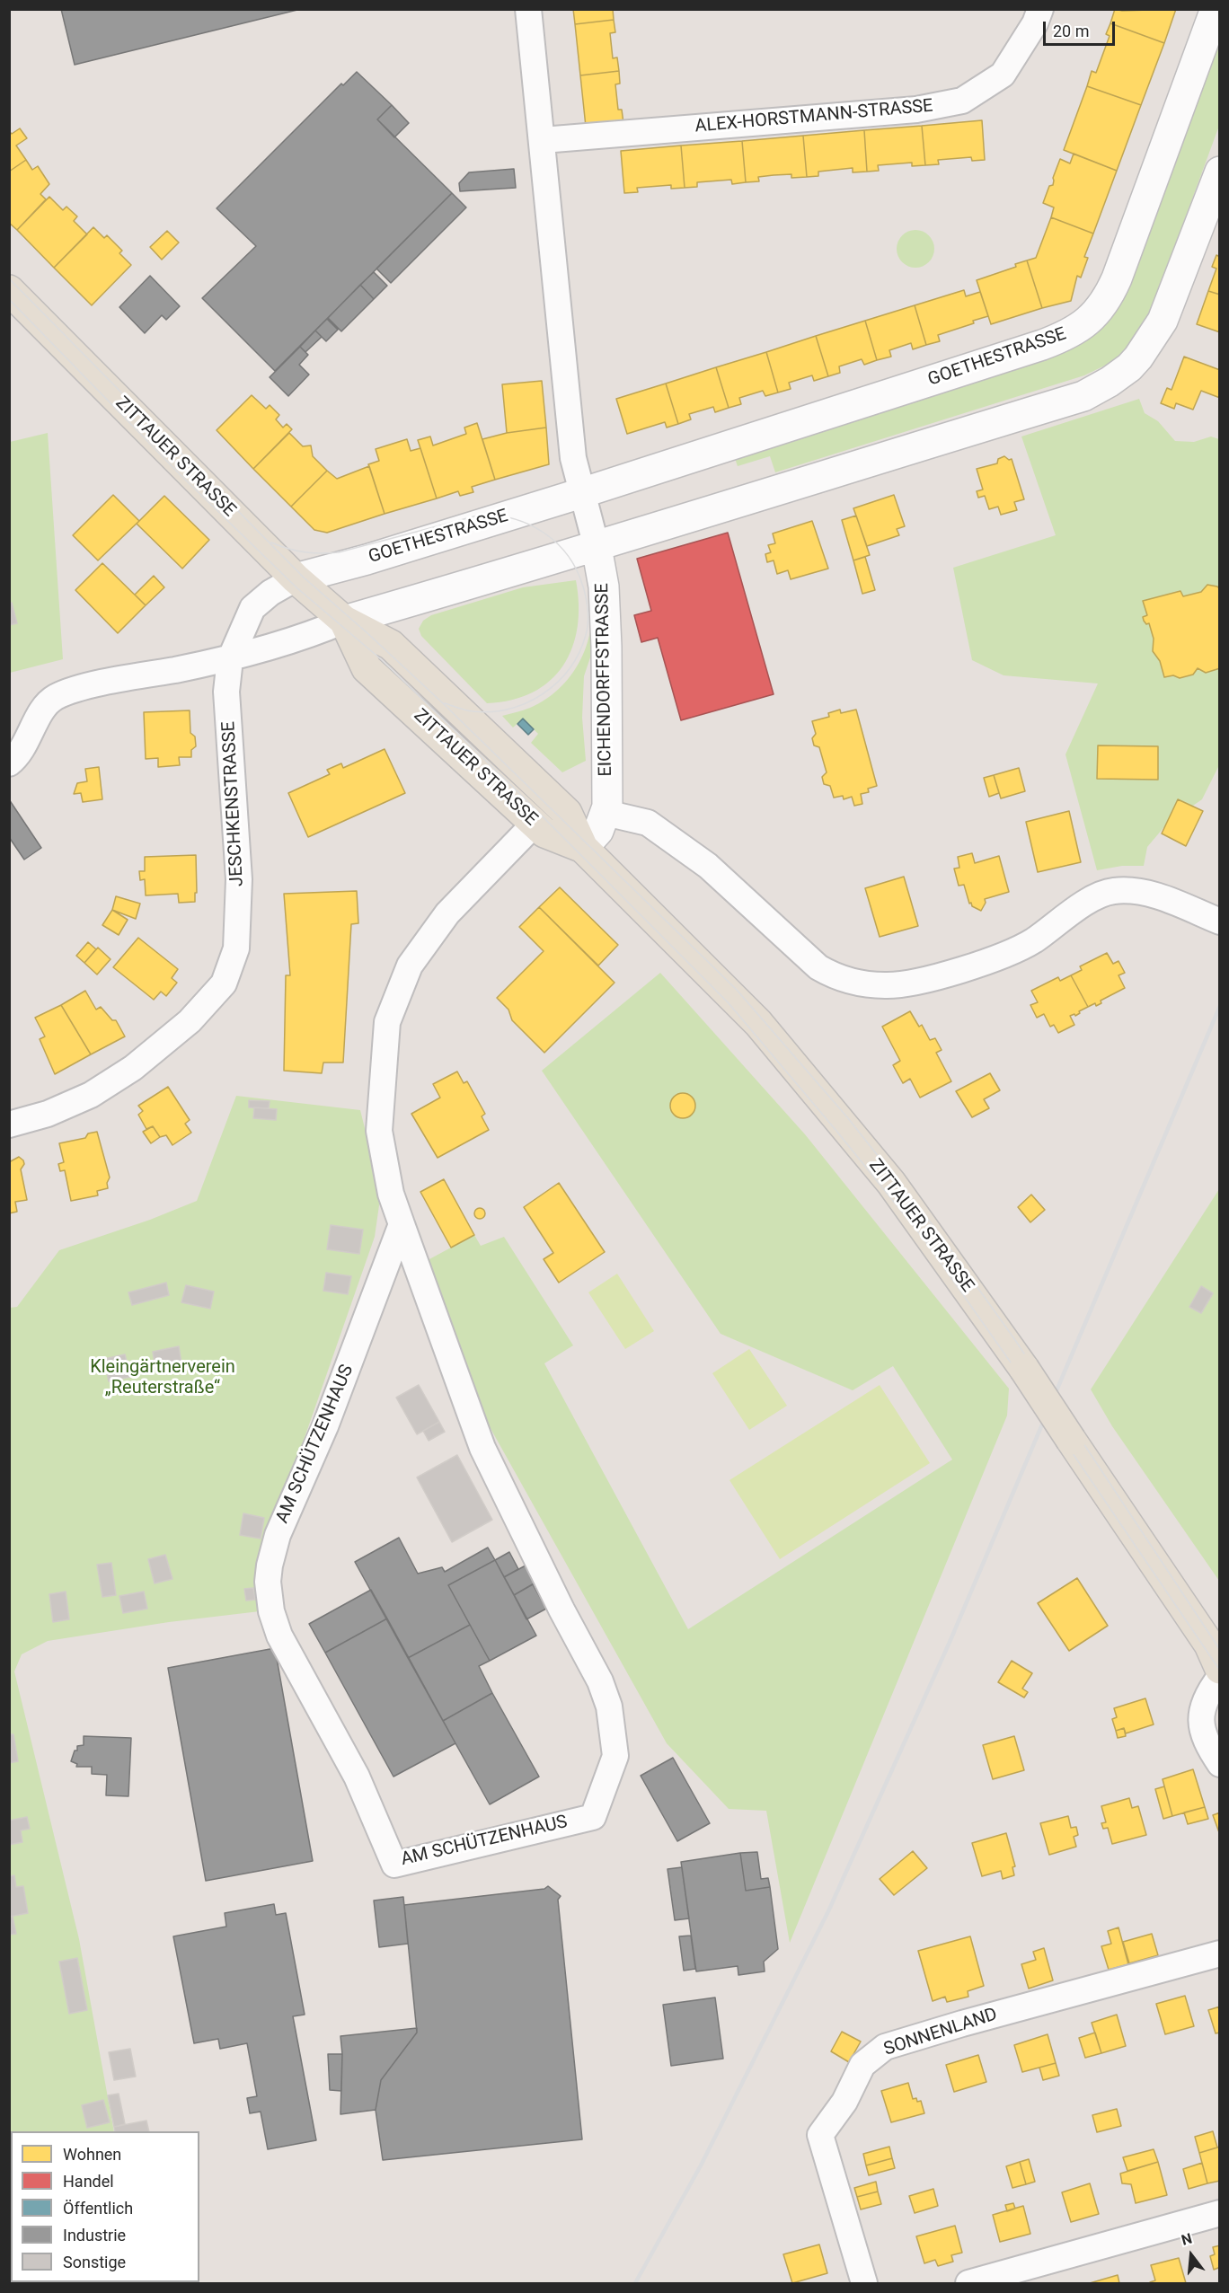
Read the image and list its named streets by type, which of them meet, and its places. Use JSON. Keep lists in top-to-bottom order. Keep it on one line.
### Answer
{"streets":{"main road":["ZITTAUER STRASSE"],"street":["ALEX-HORSTMANN-STRASSE","GOETHESTRASSE","EICHENDORFFSTRASSE","JESCHKENSTRASSE","AM SCHÜTZENHAUS","SONNENLAND"]},"crossings":[["GOETHESTRASSE","ZITTAUER STRASSE"],["GOETHESTRASSE","JESCHKENSTRASSE"],["ZITTAUER STRASSE","EICHENDORFFSTRASSE"],["ZITTAUER STRASSE","JESCHKENSTRASSE"],["ZITTAUER STRASSE","AM SCHÜTZENHAUS"]],"parks":["Kleingärtnerverein „Reuterstraße“"],"legend":["Wohnen","Handel","Öffentlich","Industrie","Sonstige"],"scale_bar":"20 m","north":"top"}
